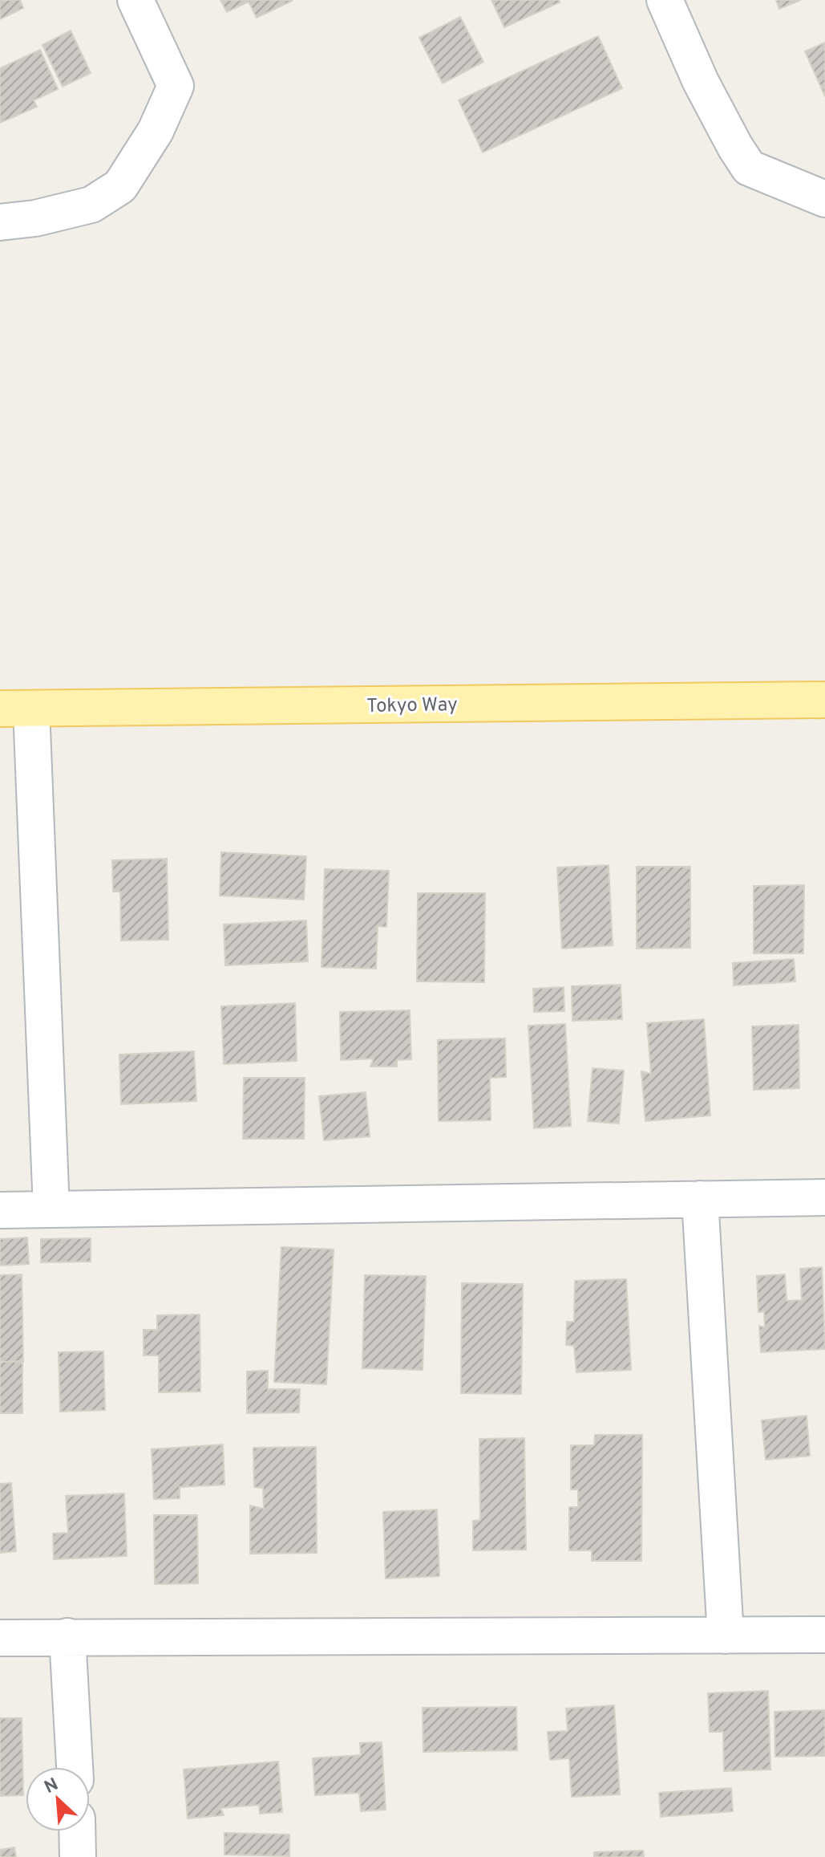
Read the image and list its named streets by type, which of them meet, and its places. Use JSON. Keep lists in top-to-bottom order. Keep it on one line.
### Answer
{"streets":{"main road":["Tokyo Way"]},"north":"top left"}
